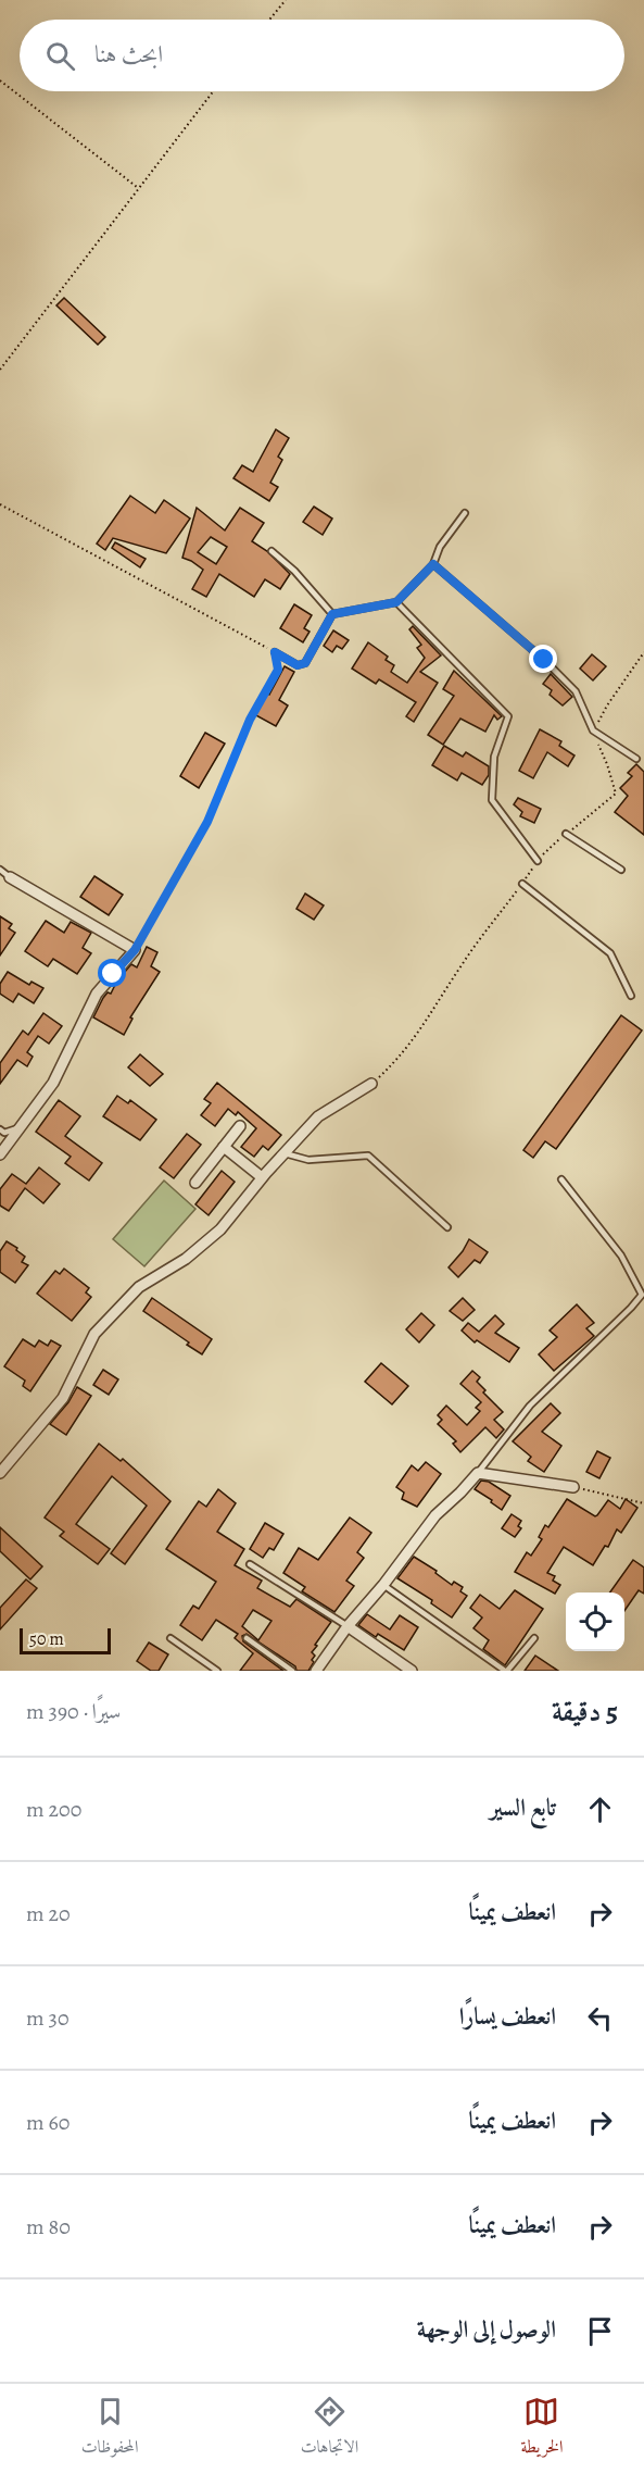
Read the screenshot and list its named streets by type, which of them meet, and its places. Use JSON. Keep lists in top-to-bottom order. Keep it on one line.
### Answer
{"scale_bar":"50 m","page":{"search":"ابحث هنا","scale":"50 m","heading":["5 دقيقة","سيرًا · 390 m"],"list":[["تابع السير","200 m"],["انعطف يمينًا","20 m"],["انعطف يسارًا","30 m"],["انعطف يمينًا","60 m"],["انعطف يمينًا","80 m"],"الوصول إلى الوجهة"],"nav":["الخريطة","الاتجاهات","المحفوظات"]}}
